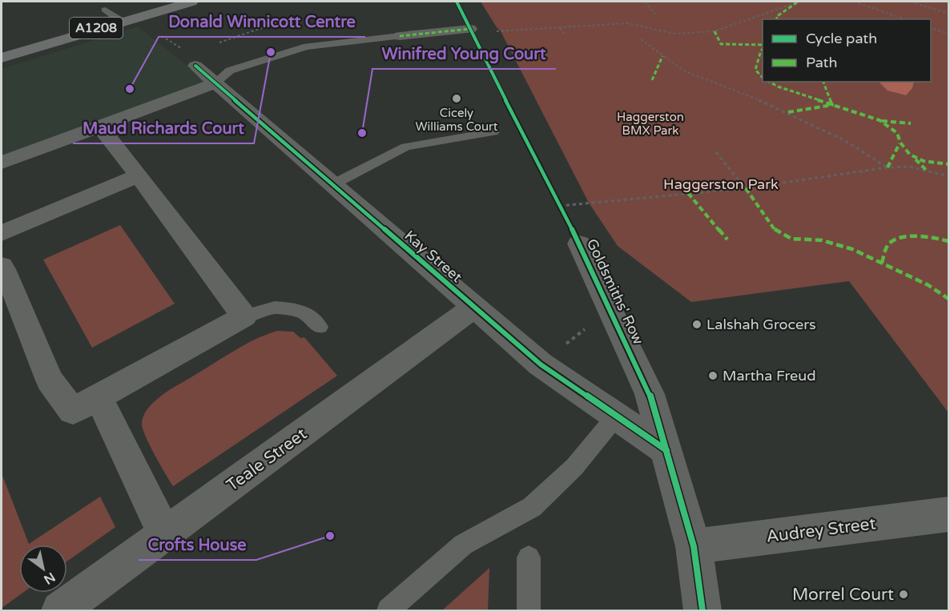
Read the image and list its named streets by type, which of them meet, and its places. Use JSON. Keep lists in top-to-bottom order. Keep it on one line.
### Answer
{"streets":{"main road":["A1208"],"street":["Kay Street","Goldsmiths' Row","Teale Street","Audrey Street"]},"crossings":[["Kay Street","Goldsmiths' Row"],["Kay Street","Teale Street"],["Goldsmiths' Row","Audrey Street"]],"parks":["Haggerston BMX Park","Haggerston Park"],"places":["Maud Richards Court","Donald Winnicott Centre","Cicely Williams Court","Winifred Young Court","Lalshah Grocers","Martha Freud","Crofts House","Morrel Court"],"legend":["Cycle path","Path"],"north":"bottom right"}
